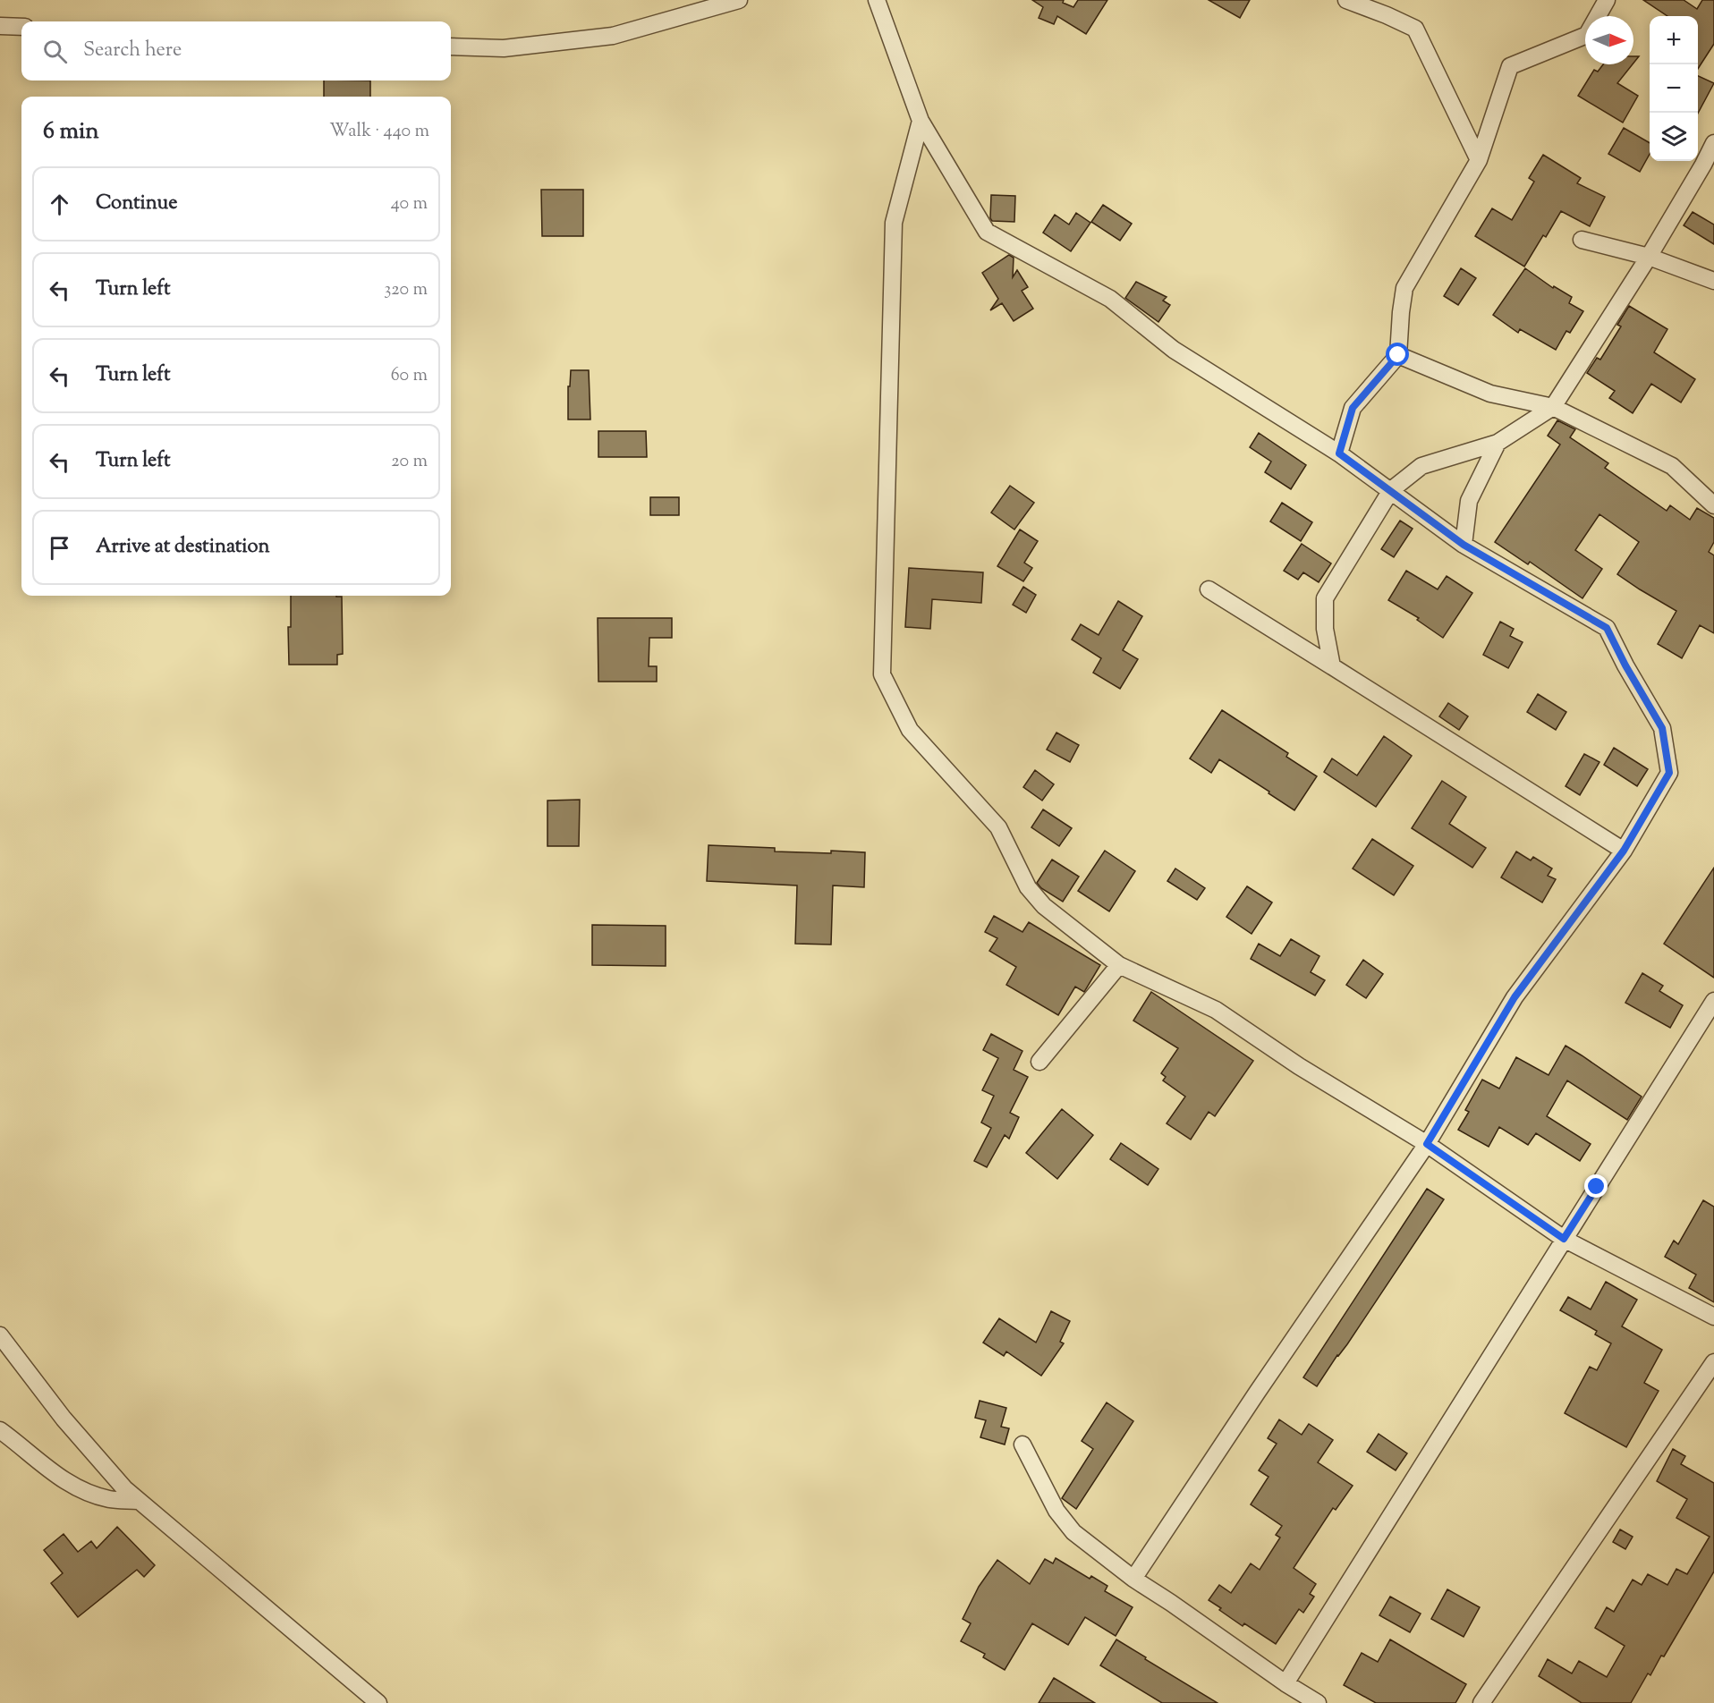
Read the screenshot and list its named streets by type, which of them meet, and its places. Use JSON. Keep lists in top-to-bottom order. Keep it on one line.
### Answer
{"north":"right","page":{"map_buttons":["+","−"],"search":"Search here","heading":["6 min","Walk · 440 m"],"list":[["Continue","40 m"],["Turn left","320 m"],["Turn left","60 m"],["Turn left","20 m"],"Arrive at destination"]}}
